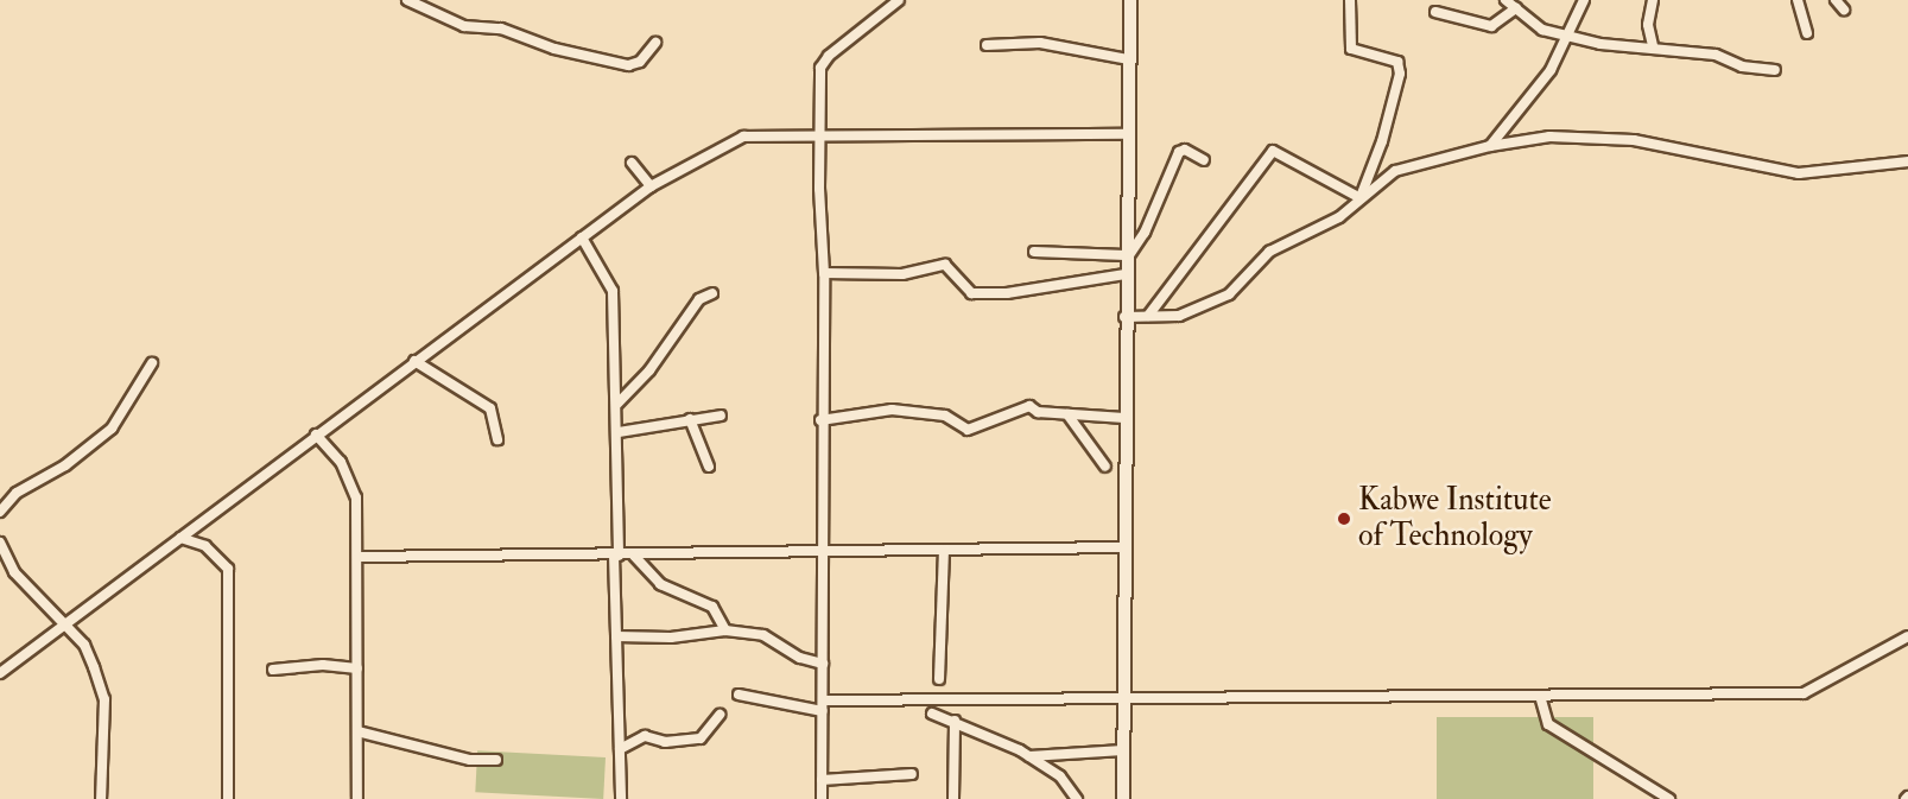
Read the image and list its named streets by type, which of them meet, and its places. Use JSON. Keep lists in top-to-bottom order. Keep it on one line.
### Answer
{"places":["Kabwe Institute of Technology"]}
